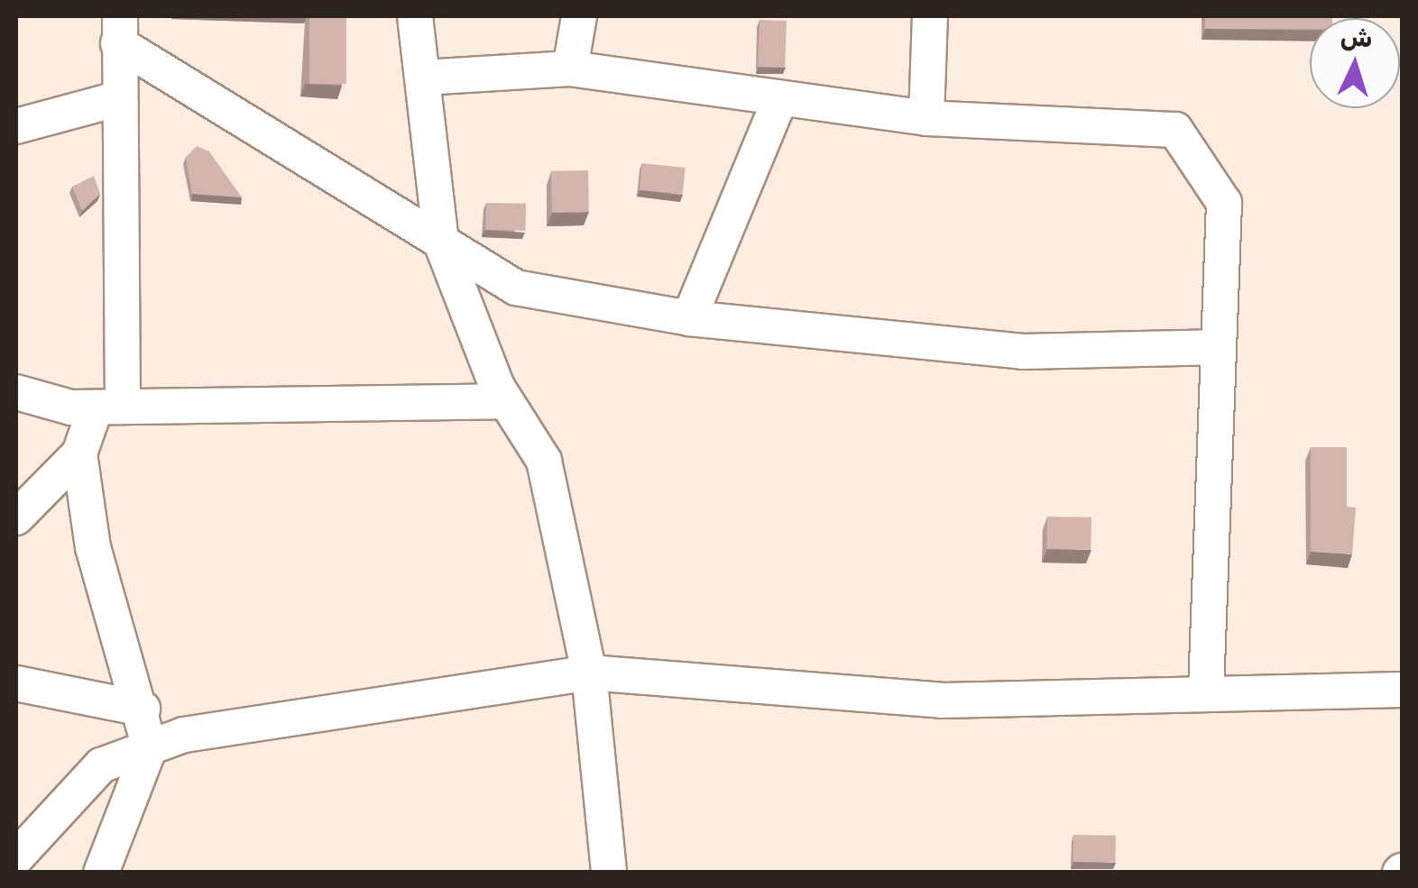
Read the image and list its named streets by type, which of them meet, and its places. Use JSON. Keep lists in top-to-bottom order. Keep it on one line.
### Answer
{"north":"top"}
